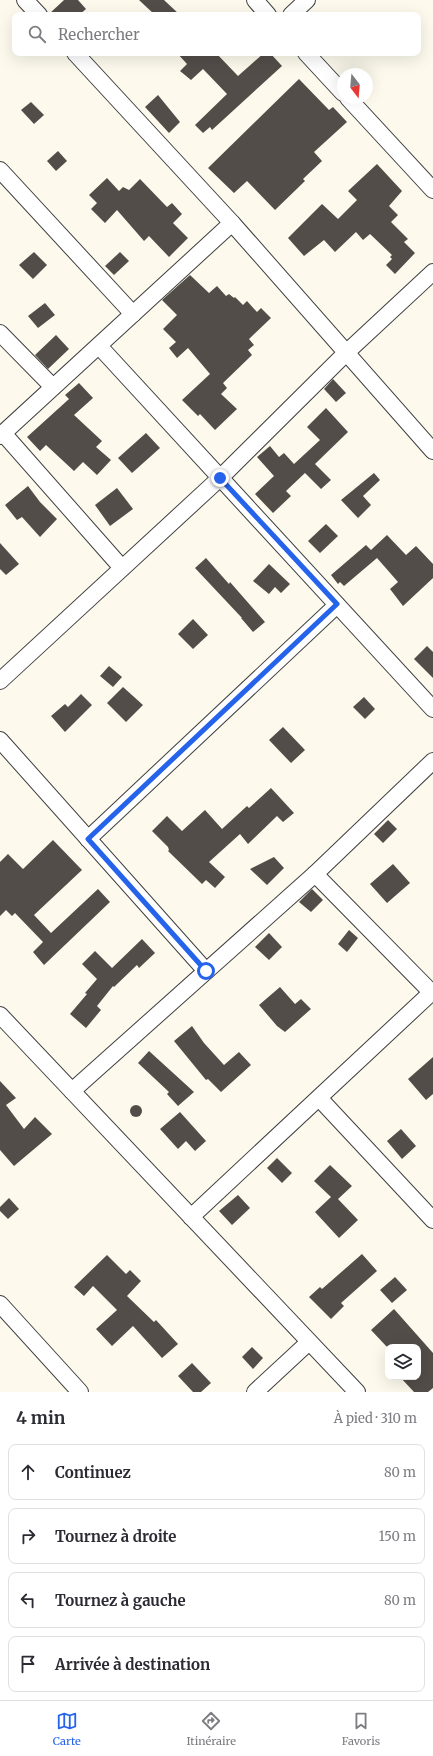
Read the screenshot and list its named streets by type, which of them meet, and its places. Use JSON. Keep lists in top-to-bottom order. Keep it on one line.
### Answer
{"north":"bottom","page":{"search":"Rechercher","heading":["4 min","À pied · 310 m"],"list":[["Continuez","80 m"],["Tournez à droite","150 m"],["Tournez à gauche","80 m"],"Arrivée à destination"],"nav":["Carte","Itinéraire","Favoris"]}}
